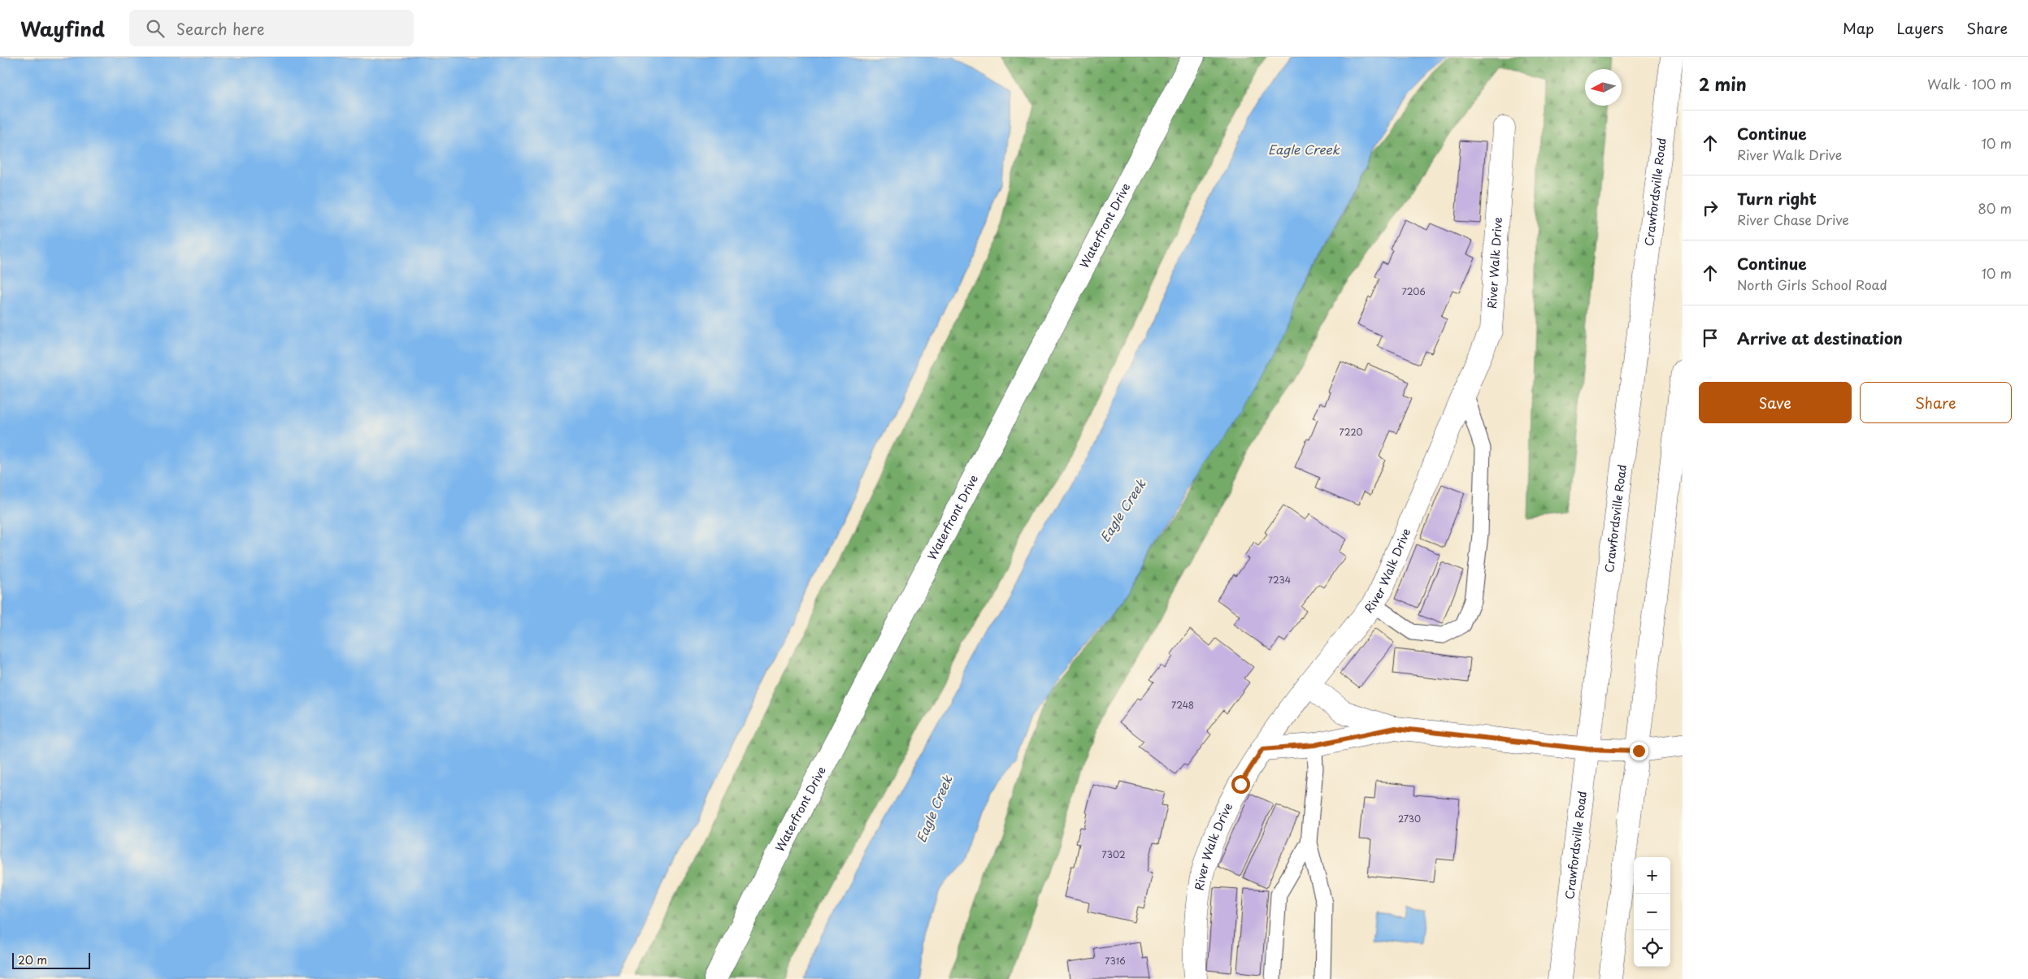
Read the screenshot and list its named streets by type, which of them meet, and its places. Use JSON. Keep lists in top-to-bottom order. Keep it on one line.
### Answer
{"streets":{"street":["Crawfordsville Road","Waterfront Drive","River Walk Drive"]},"water":["Eagle Creek"],"house_numbers":["7206","7220","7234","7248","2730","7302","7316"],"scale_bar":"20 m","north":"left","page":{"header":"Wayfind","search":"Search here","nav":["Map","Layers","Share"],"heading":["2 min","Walk · 100 m"],"list":[["Continue","River Walk Drive","10 m"],["Turn right","River Chase Drive","80 m"],["Continue","North Girls School Road","10 m"],"Arrive at destination"],"buttons":["Save","Share"],"map_buttons":["+","−"],"scale":"20 m"}}
